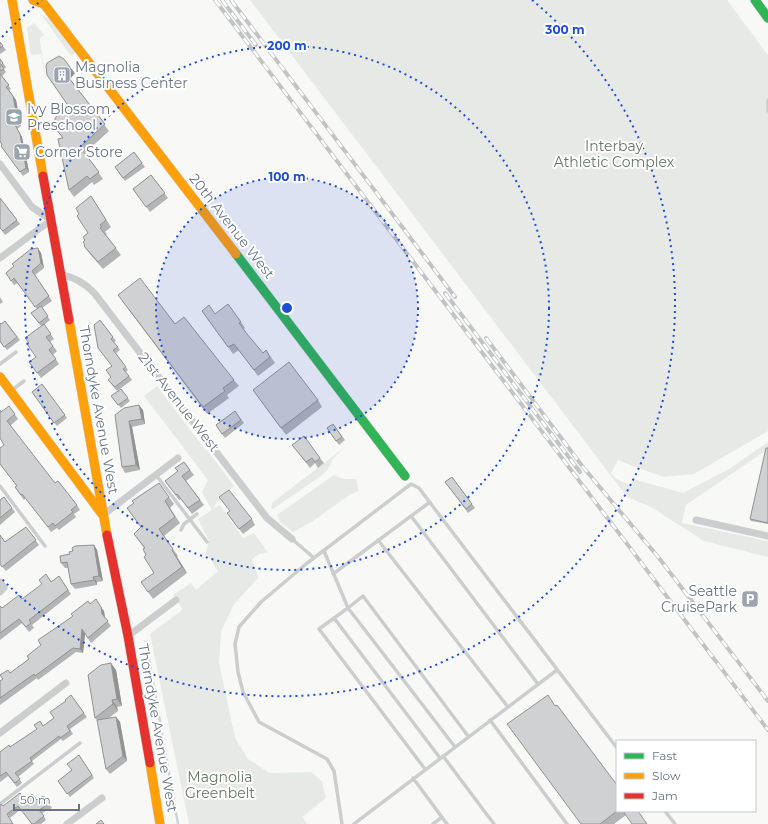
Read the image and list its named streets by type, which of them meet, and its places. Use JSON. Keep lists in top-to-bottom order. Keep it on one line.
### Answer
{"streets":{"main road":["20th Avenue West","Thorndyke Avenue West"],"street":["21st Avenue West"]},"crossings":[["21st Avenue West","Thorndyke Avenue West"]],"parks":["Interbay Athletic Complex","Magnolia Greenbelt"],"places":{"building":["Magnolia Business Center"],"school or university":["Ivy Blossom Preschool"],"supermarket":["Corner Store"],"parking":["Seattle CruisePark"]},"legend":["Fast","Slow","Jam"],"scale_bar":"50 m","rings":["300 m","200 m","100 m"]}
